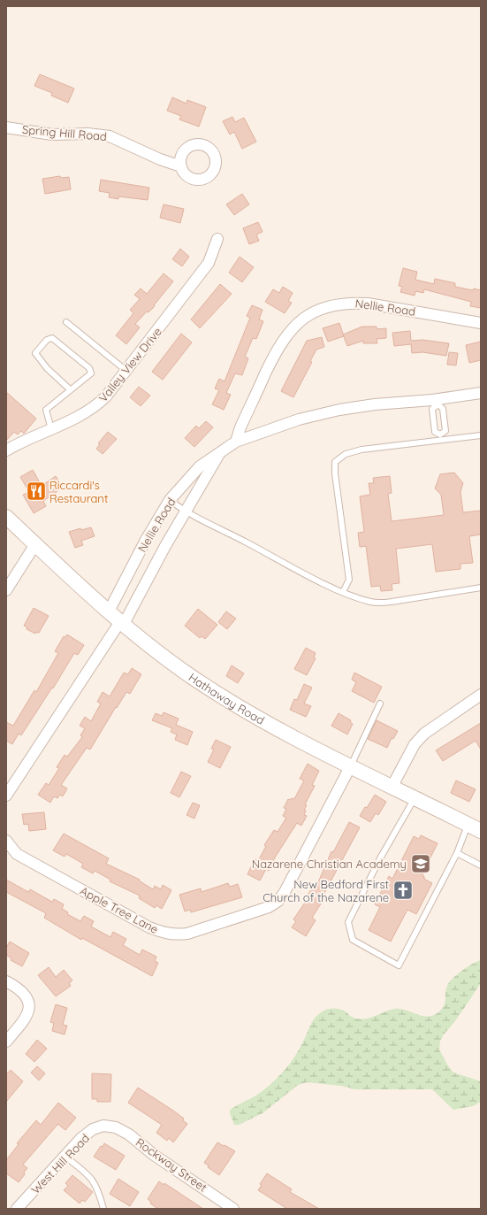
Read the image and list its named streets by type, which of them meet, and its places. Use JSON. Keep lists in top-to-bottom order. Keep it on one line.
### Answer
{"streets":{"main road":["Hathaway Road"],"street":["Spring Hill Road","Nellie Road","Valley View Drive","Apple Tree Lane","West Hill Road","Rockway Street"]},"crossings":[["Nellie Road","Hathaway Road"],["Hathaway Road","Apple Tree Lane"],["West Hill Road","Rockway Street"]],"places":{"restaurant":["Riccardi's Restaurant"],"school or university":["Nazarene Christian Academy"],"church":["New Bedford First Church of the Nazarene"]}}
